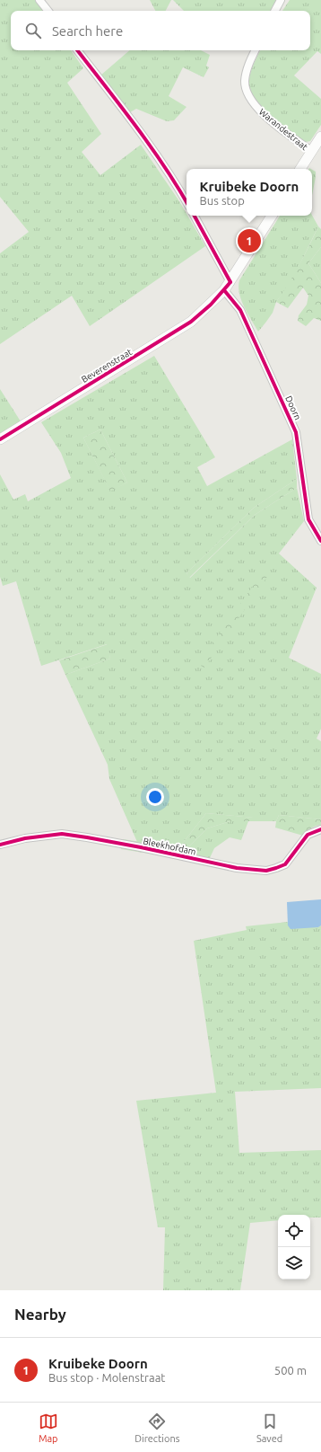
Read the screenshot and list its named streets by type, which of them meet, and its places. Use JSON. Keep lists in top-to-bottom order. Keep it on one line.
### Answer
{"streets":{"street":["Warandestraat","Beverenstraat","Doorn","Bleekhofdam"]},"crossings":[["Beverenstraat","Doorn"]],"page":{"search":"Search here","popup":["Kruibeke Doorn","Bus stop"],"pins":"1","heading":"Nearby","list":[{"mark":"1","name":"Kruibeke Doorn","note":"Bus stop · Molenstraat","value":"500 m"}],"nav":["Map","Directions","Saved"]}}
